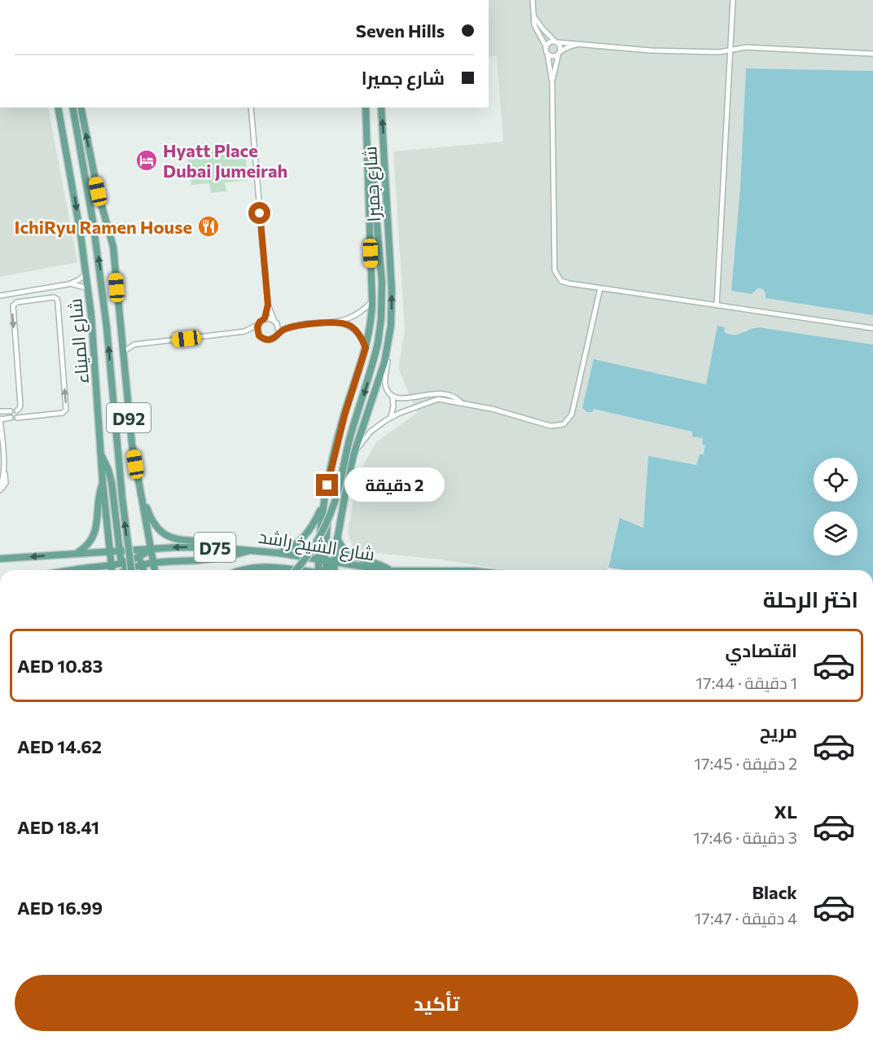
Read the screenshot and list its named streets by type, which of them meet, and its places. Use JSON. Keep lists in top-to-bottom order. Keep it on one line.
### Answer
{"streets":{"main road":["شارع جميرا","شارع الميناء","D92","شارع الشيخ راشد","D75"]},"crossings":[["شارع جميرا","شارع الشيخ راشد"],["شارع الميناء","شارع الشيخ راشد"],["D92","شارع الشيخ راشد"]],"places":{"hotel":["Hyatt Place Dubai Jumeirah"],"restaurant":["IchiRyu Ramen House"]},"page":{"banner":["Seven Hills","شارع جميرا"],"bubble":"2 دقيقة","heading":"اختر الرحلة","list":[{"name":"اقتصادي","note":"1 دقيقة · 17:44","value":"AED 10.83"},{"name":"مريح","note":"2 دقيقة · 17:45","value":"AED 14.62"},{"name":"XL","note":"3 دقيقة · 17:46","value":"AED 18.41"},{"name":"Black","note":"4 دقيقة · 17:47","value":"AED 16.99"}],"buttons":"تأكيد"}}
